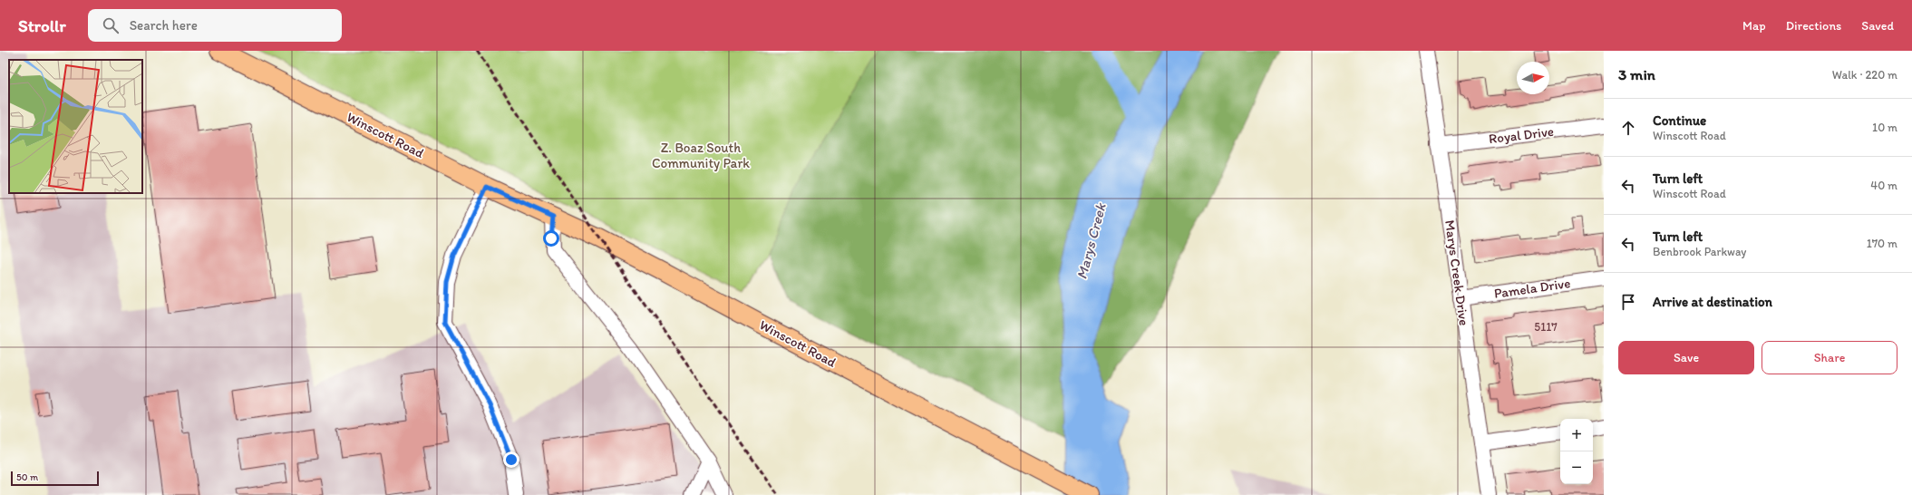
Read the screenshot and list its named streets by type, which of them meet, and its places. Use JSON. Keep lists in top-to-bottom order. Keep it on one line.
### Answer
{"streets":{"main road":["Winscott Road"],"street":["Royal Drive","Marys Creek Drive","Pamela Drive"]},"crossings":[["Royal Drive","Marys Creek Drive"],["Marys Creek Drive","Pamela Drive"]],"water":["Marys Creek"],"parks":["Z. Boaz South Community Park"],"house_numbers":["5117"],"scale_bar":"50 m","north":"right","page":{"header":"Strollr","search":"Search here","nav":["Map","Directions","Saved"],"heading":["3 min","Walk · 220 m"],"list":[["Continue","Winscott Road","10 m"],["Turn left","Winscott Road","40 m"],["Turn left","Benbrook Parkway","170 m"],"Arrive at destination"],"buttons":["Save","Share"],"map_buttons":["+","−"],"scale":"50 m"}}
